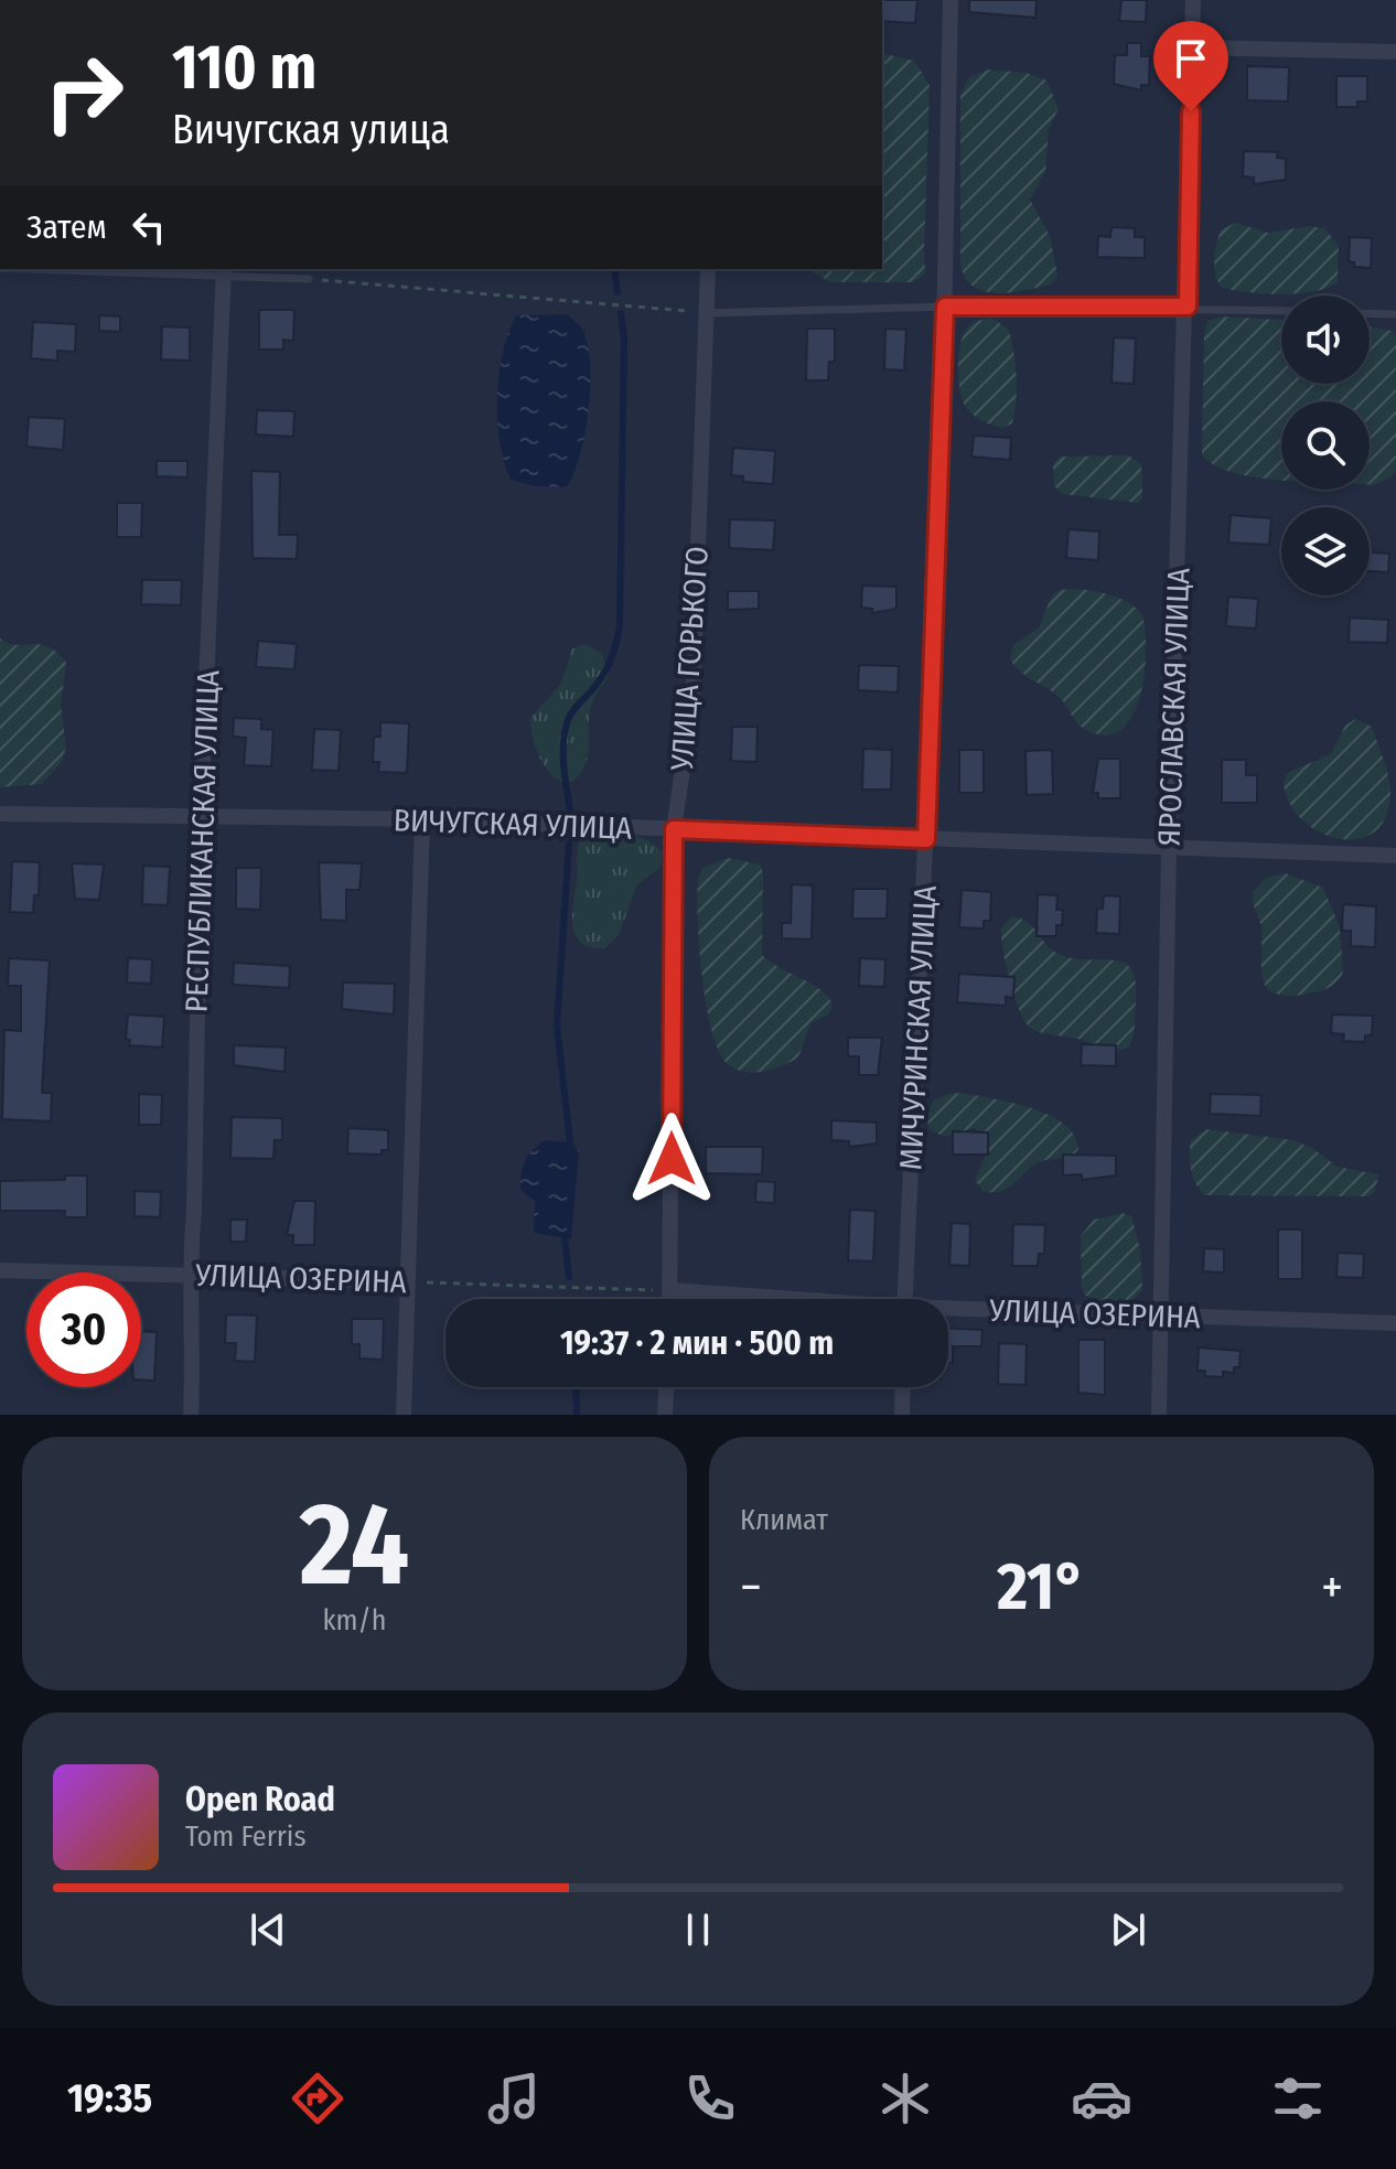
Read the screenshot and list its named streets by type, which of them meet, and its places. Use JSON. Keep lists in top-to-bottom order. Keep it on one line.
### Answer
{"streets":{"street":["УЛИЦА ГОРЬКОГО","ЯРОСЛАВСКАЯ УЛИЦА","ВИЧУГСКАЯ УЛИЦА","РЕСПУБЛИКАНСКАЯ УЛИЦА","МИЧУРИНСКАЯ УЛИЦА","УЛИЦА ОЗЕРИНА"]},"crossings":[["УЛИЦА ГОРЬКОГО","ВИЧУГСКАЯ УЛИЦА"],["УЛИЦА ГОРЬКОГО","УЛИЦА ОЗЕРИНА"],["ЯРОСЛАВСКАЯ УЛИЦА","ВИЧУГСКАЯ УЛИЦА"],["ЯРОСЛАВСКАЯ УЛИЦА","УЛИЦА ОЗЕРИНА"],["ВИЧУГСКАЯ УЛИЦА","РЕСПУБЛИКАНСКАЯ УЛИЦА"],["ВИЧУГСКАЯ УЛИЦА","МИЧУРИНСКАЯ УЛИЦА"],["РЕСПУБЛИКАНСКАЯ УЛИЦА","УЛИЦА ОЗЕРИНА"]],"page":{"turn":["110 m","Вичугская улица"],"then":"Затем","limit":"30","trip":"19:37 · 2 мин · 500 m","tile":[["24","km/h"],"Климат"],"heat":["−","21°","+"],"song":["Open Road","Tom Ferris"],"tabs":"19:35"}}
